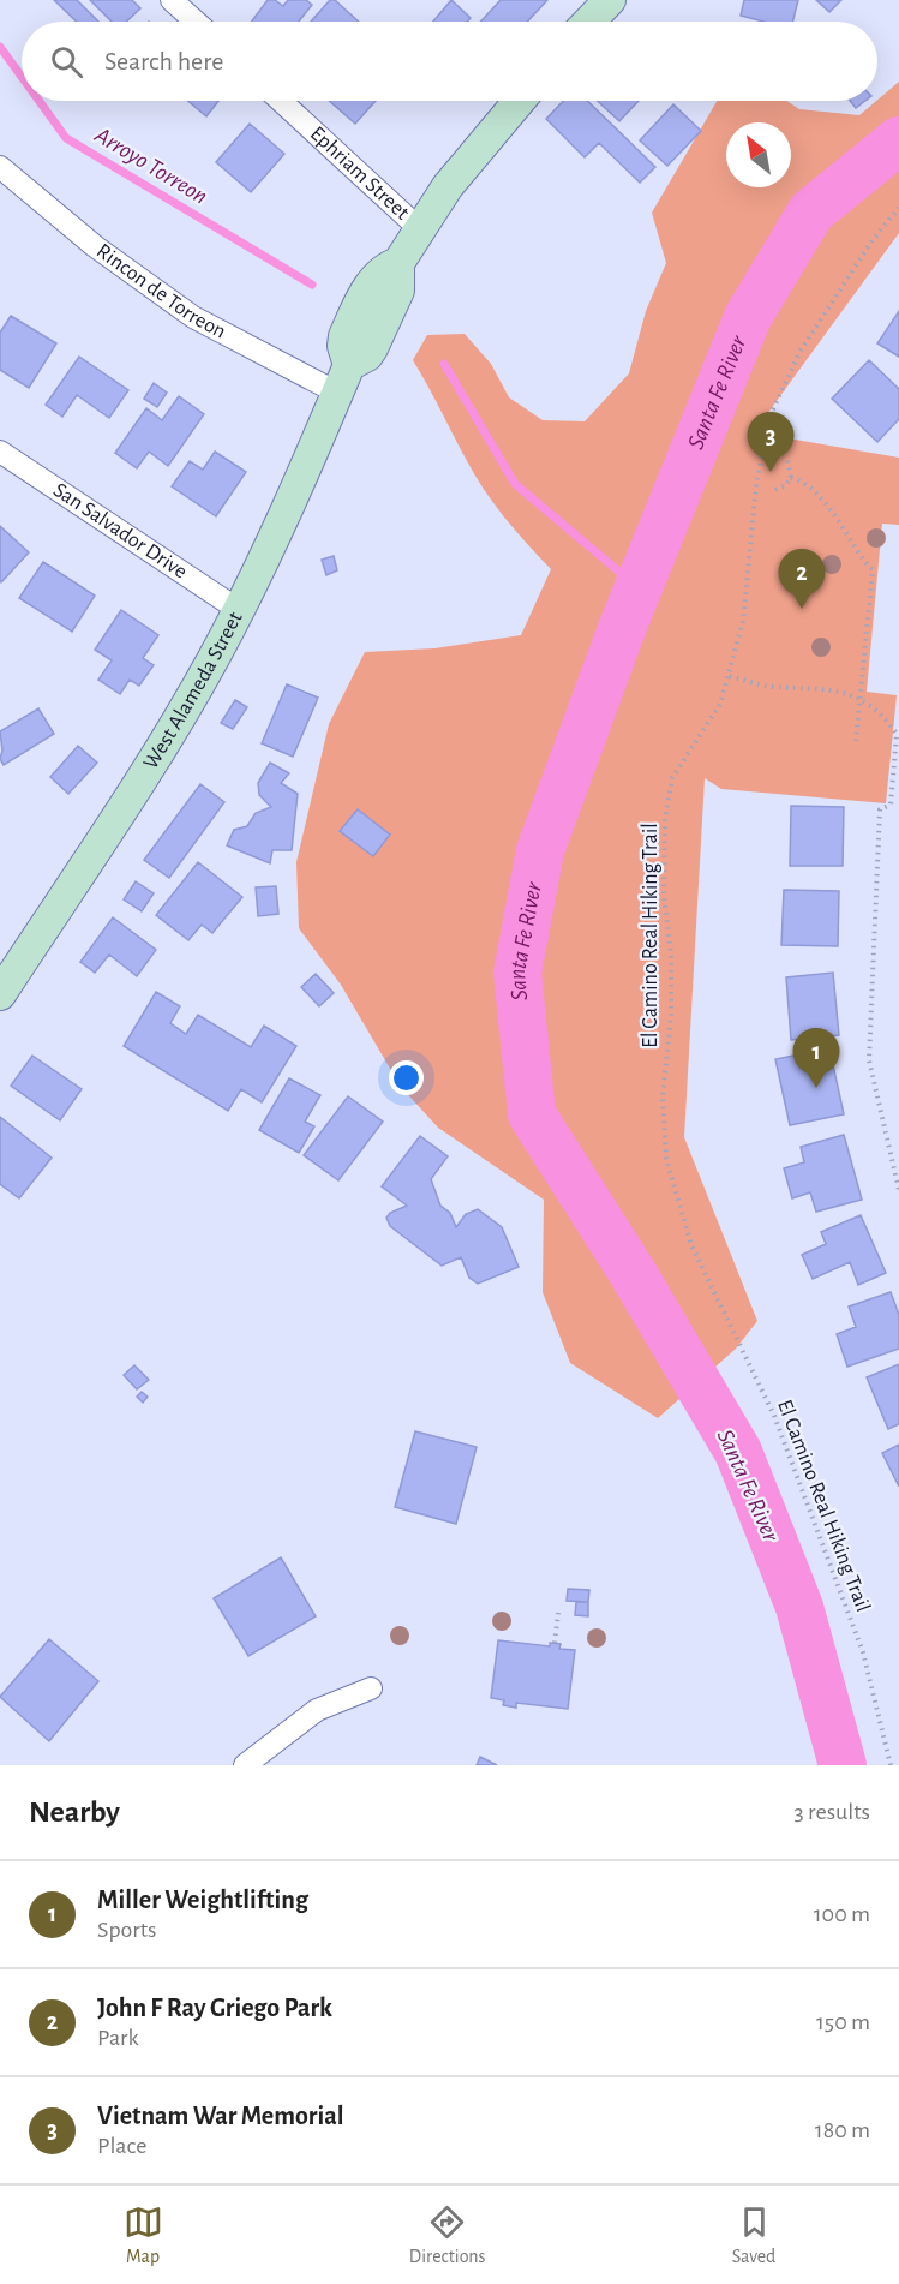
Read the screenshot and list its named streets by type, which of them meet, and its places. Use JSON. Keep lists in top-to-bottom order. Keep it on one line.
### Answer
{"streets":{"street":["Ephriam Street","Rincon de Torreon","San Salvador Drive","West Alameda Street"],"path":["El Camino Real Hiking Trail"]},"crossings":[["Ephriam Street","West Alameda Street"],["Rincon de Torreon","West Alameda Street"],["San Salvador Drive","West Alameda Street"]],"water":["Arroyo Torreon","Santa Fe River"],"north":"top left","page":{"search":"Search here","pins":["3","2","1"],"heading":["Nearby","3 results"],"list":[{"mark":"1","name":"Miller Weightlifting","note":"Sports","value":"100 m"},{"mark":"2","name":"John F Ray Griego Park","note":"Park","value":"150 m"},{"mark":"3","name":"Vietnam War Memorial","note":"Place","value":"180 m"}],"nav":["Map","Directions","Saved"]}}
